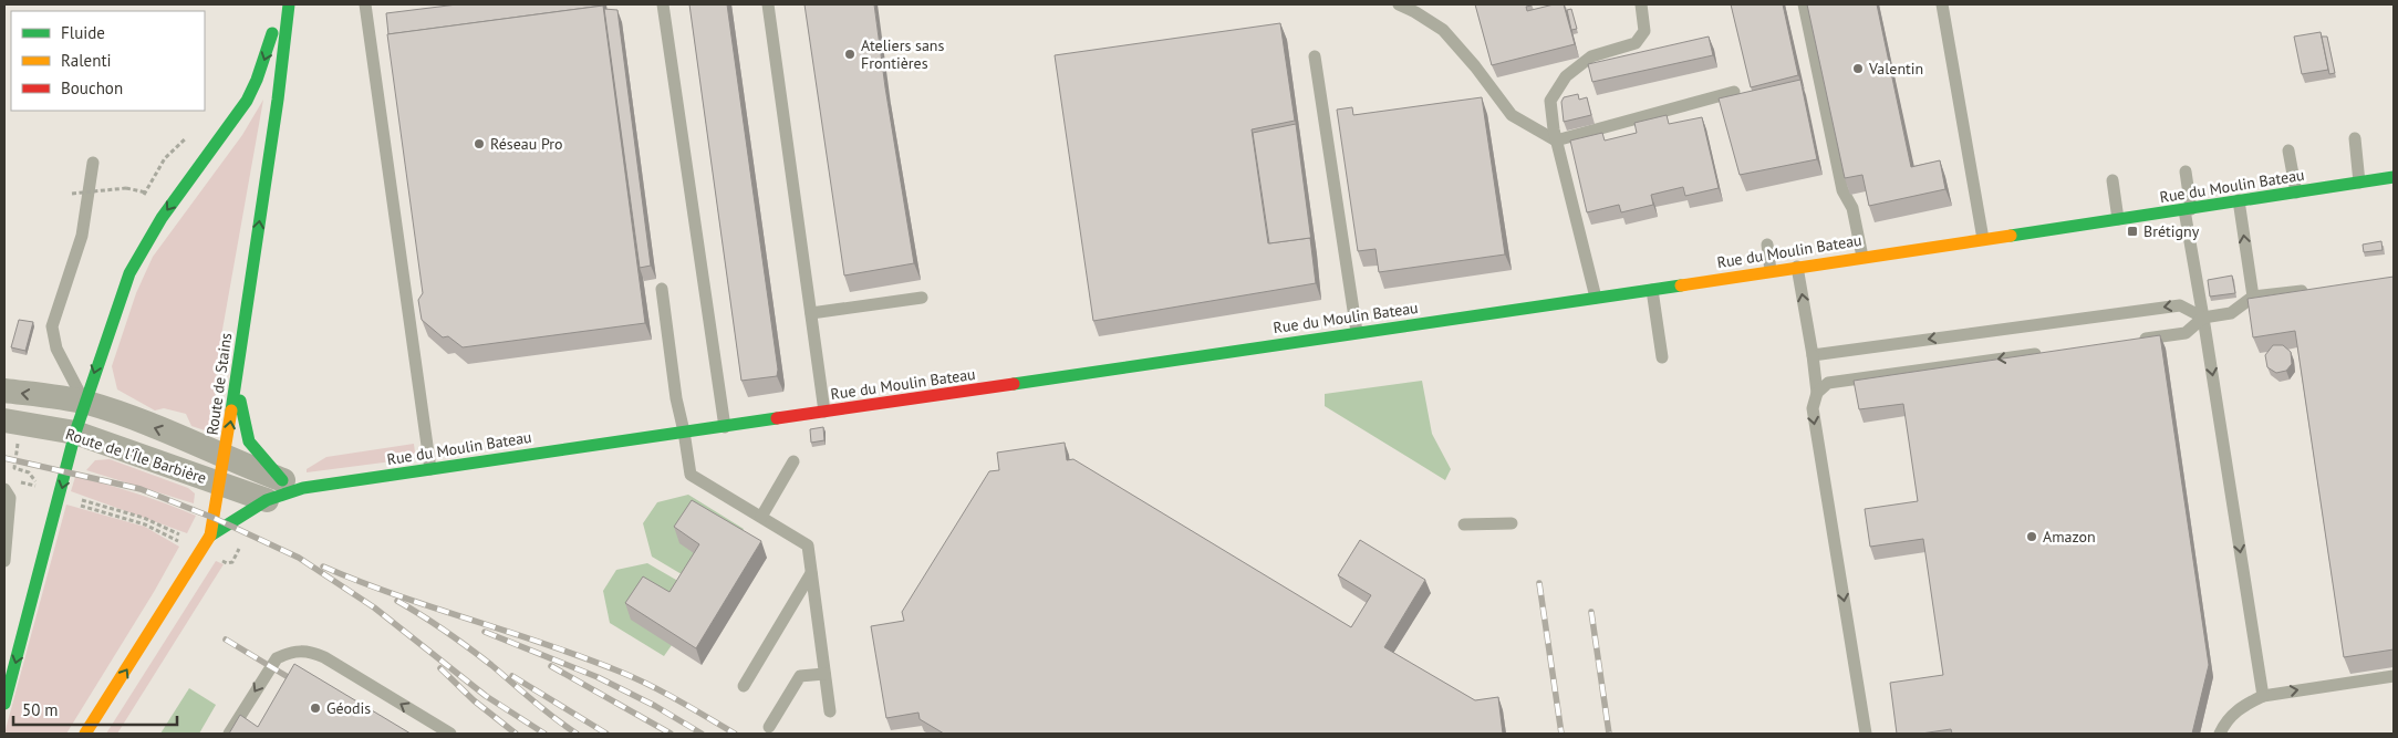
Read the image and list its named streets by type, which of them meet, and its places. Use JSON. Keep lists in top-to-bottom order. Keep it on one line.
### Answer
{"streets":{"street":["Rue du Moulin Bateau","Route de Stains","Route de l'Île Barbière"]},"crossings":[["Rue du Moulin Bateau","Route de Stains"],["Rue du Moulin Bateau","Route de l'Île Barbière"],["Route de Stains","Route de l'Île Barbière"]],"places":{"other":["Ateliers sans Frontières","Valentin","Réseau Pro","Amazon","Géodis"],"transit":["Brétigny"]},"legend":["Fluide","Ralenti","Bouchon"],"scale_bar":"50 m"}
